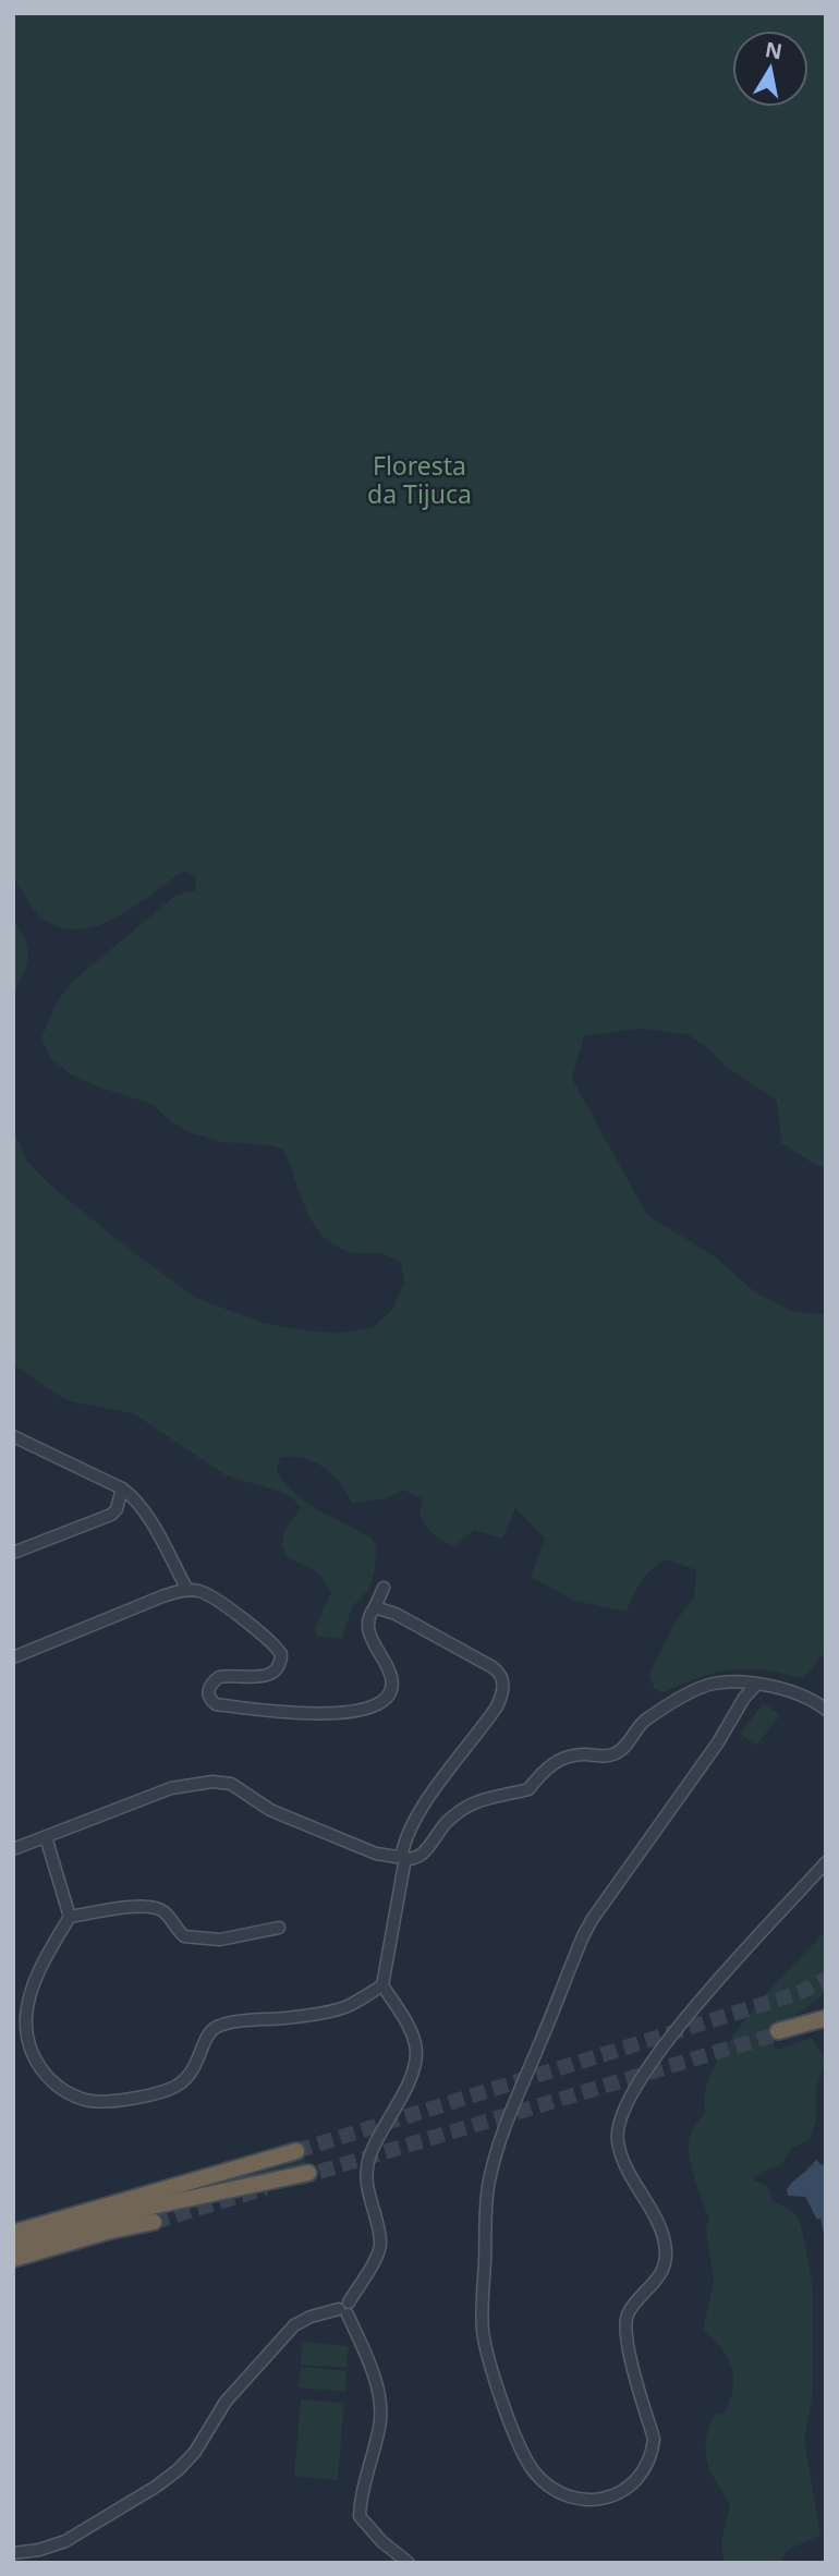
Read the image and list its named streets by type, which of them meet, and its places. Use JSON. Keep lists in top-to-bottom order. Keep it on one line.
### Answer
{"parks":["Floresta da Tijuca"],"north":"top"}
